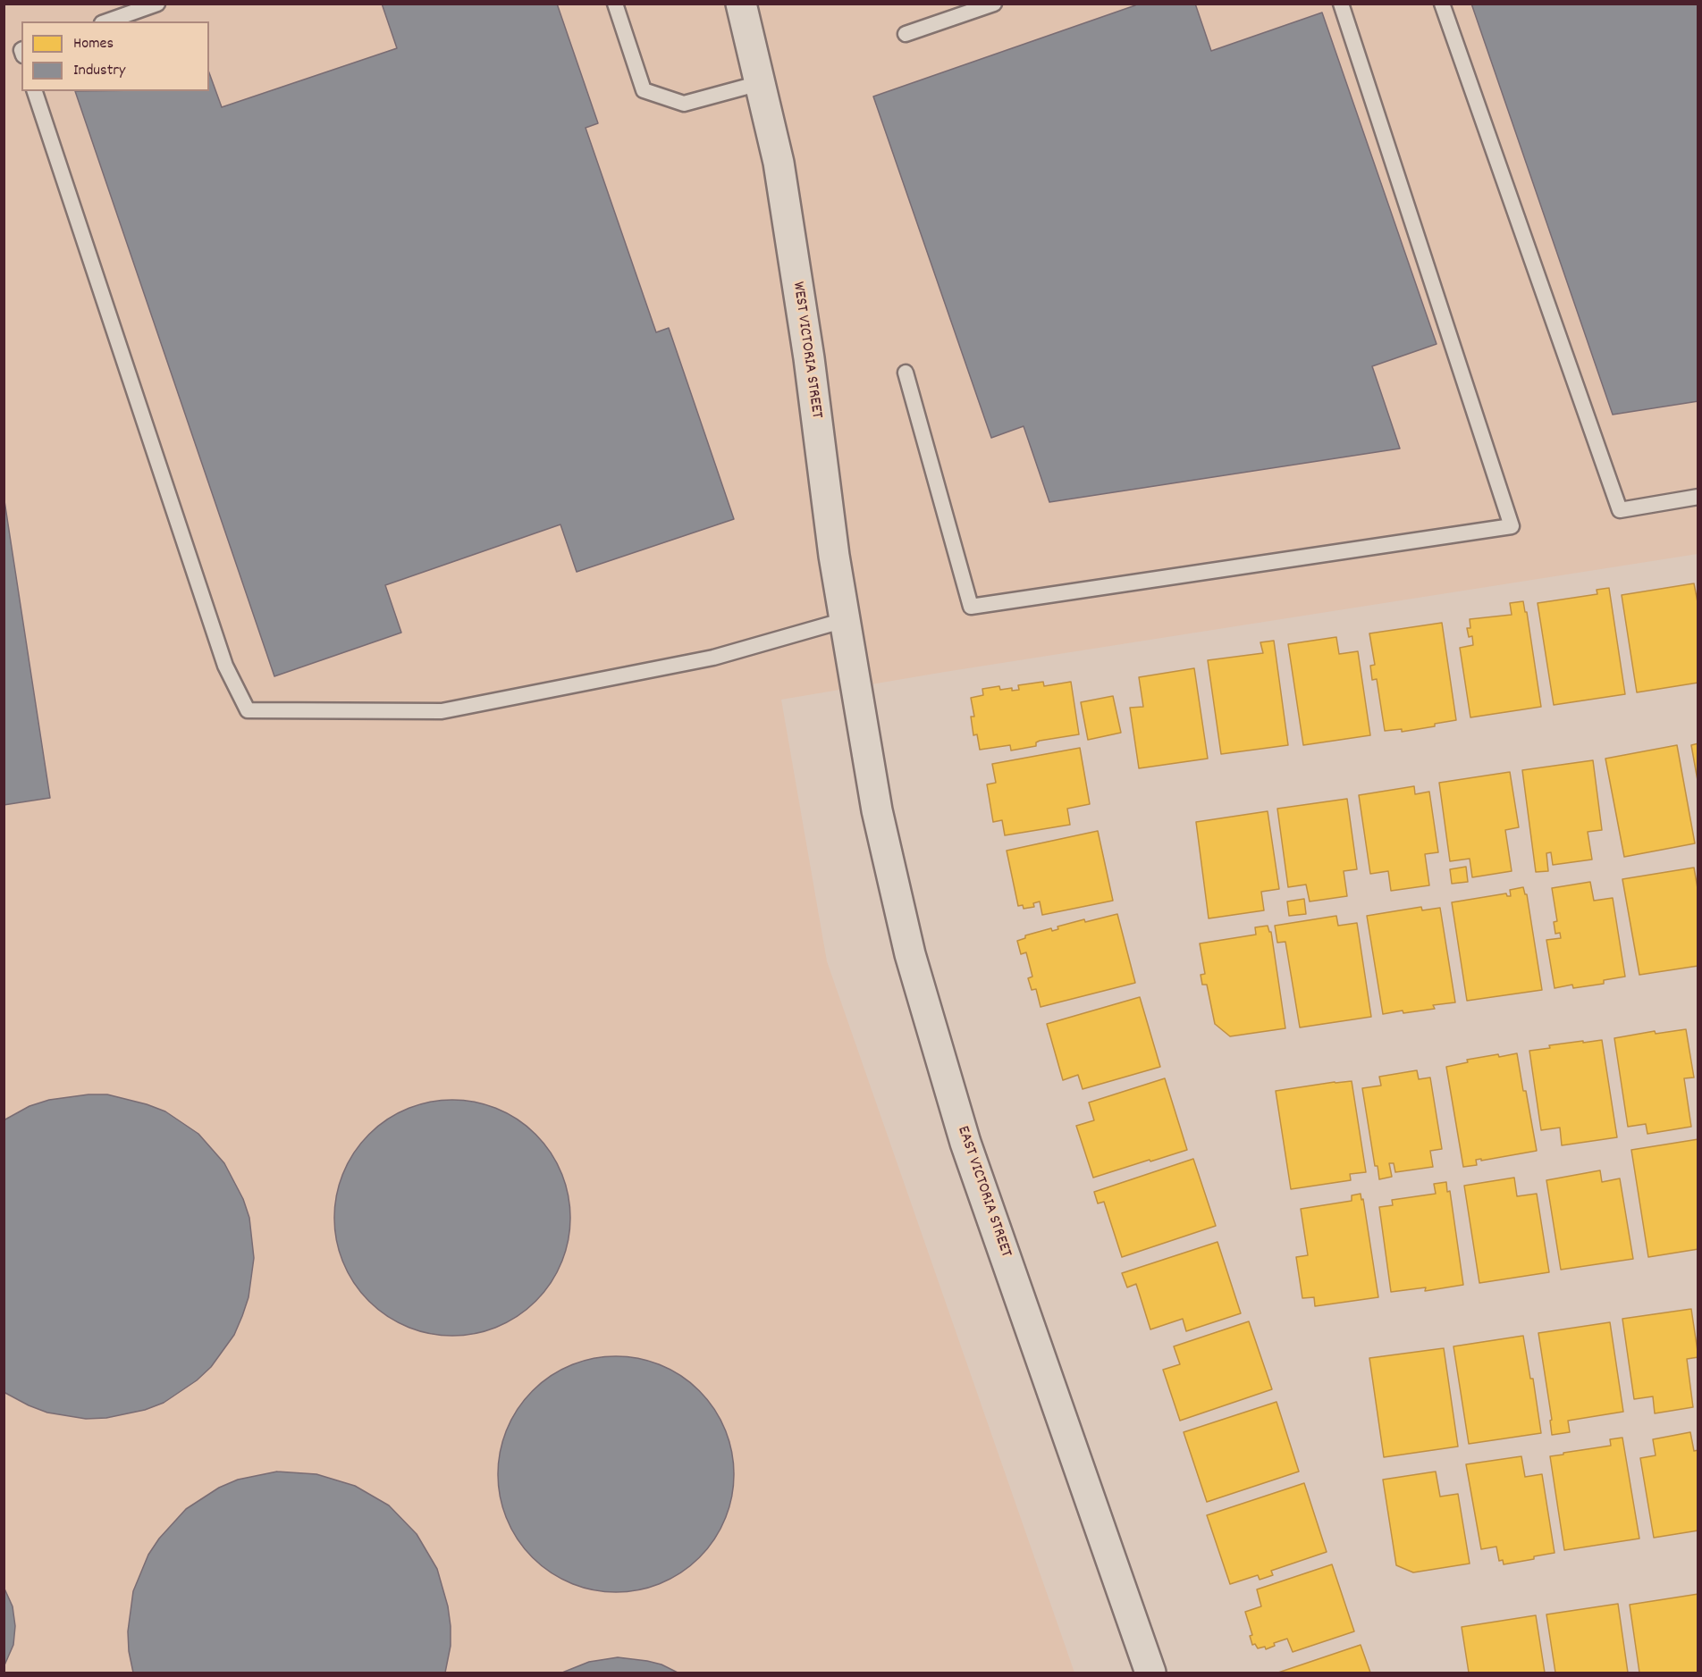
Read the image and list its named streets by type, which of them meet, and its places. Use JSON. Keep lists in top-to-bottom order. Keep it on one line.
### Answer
{"streets":{"street":["WEST VICTORIA STREET","EAST VICTORIA STREET"]},"crossings":[["WEST VICTORIA STREET","EAST VICTORIA STREET"]],"legend":["Homes","Industry"]}
